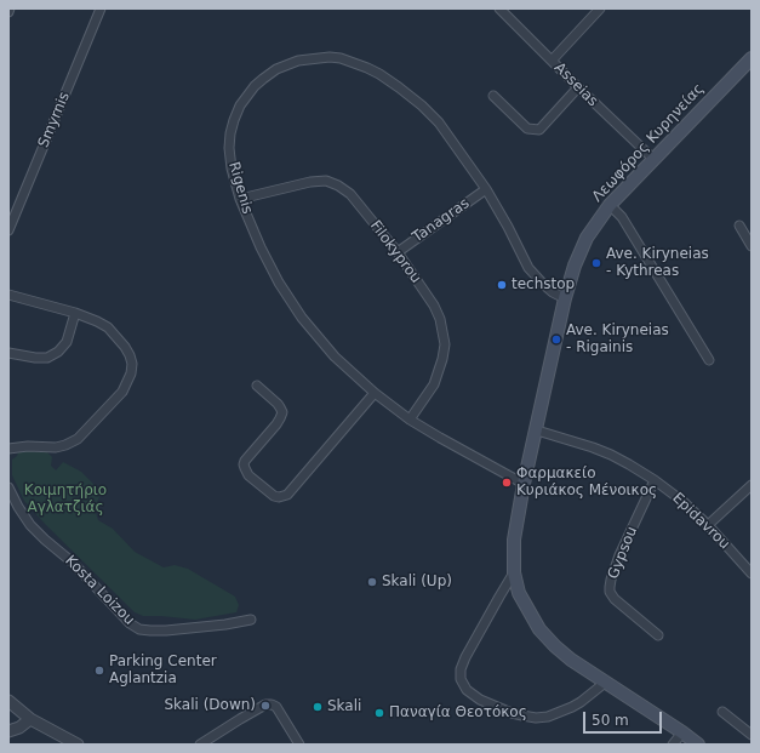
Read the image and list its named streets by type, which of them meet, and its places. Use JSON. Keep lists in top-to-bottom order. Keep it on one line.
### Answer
{"streets":{"main road":["Λεωφόρος Κυρηνείας"],"street":["Asseias","Smyrnis","Rigenis","Tanagras","Filokyprou","Epidavrou","Gypsou","Kosta Loizou"]},"crossings":[["Asseias","Λεωφόρος Κυρηνείας"],["Λεωφόρος Κυρηνείας","Rigenis"],["Λεωφόρος Κυρηνείας","Epidavrou"],["Rigenis","Tanagras"],["Rigenis","Filokyprou"],["Tanagras","Filokyprou"],["Epidavrou","Gypsou"]],"parks":["Κοιμητήριο Αγλατζιάς"],"places":["Ave. Kiryneias - Kythreas","techstop","Ave. Kiryneias - Rigainis","Φαρμακείο Κυριάκος Μένοικος","Skali (Up)","Parking Center Aglantzia","Skali (Down)","Skali","Παναγία Θεοτόκος"],"scale_bar":"50 m"}
